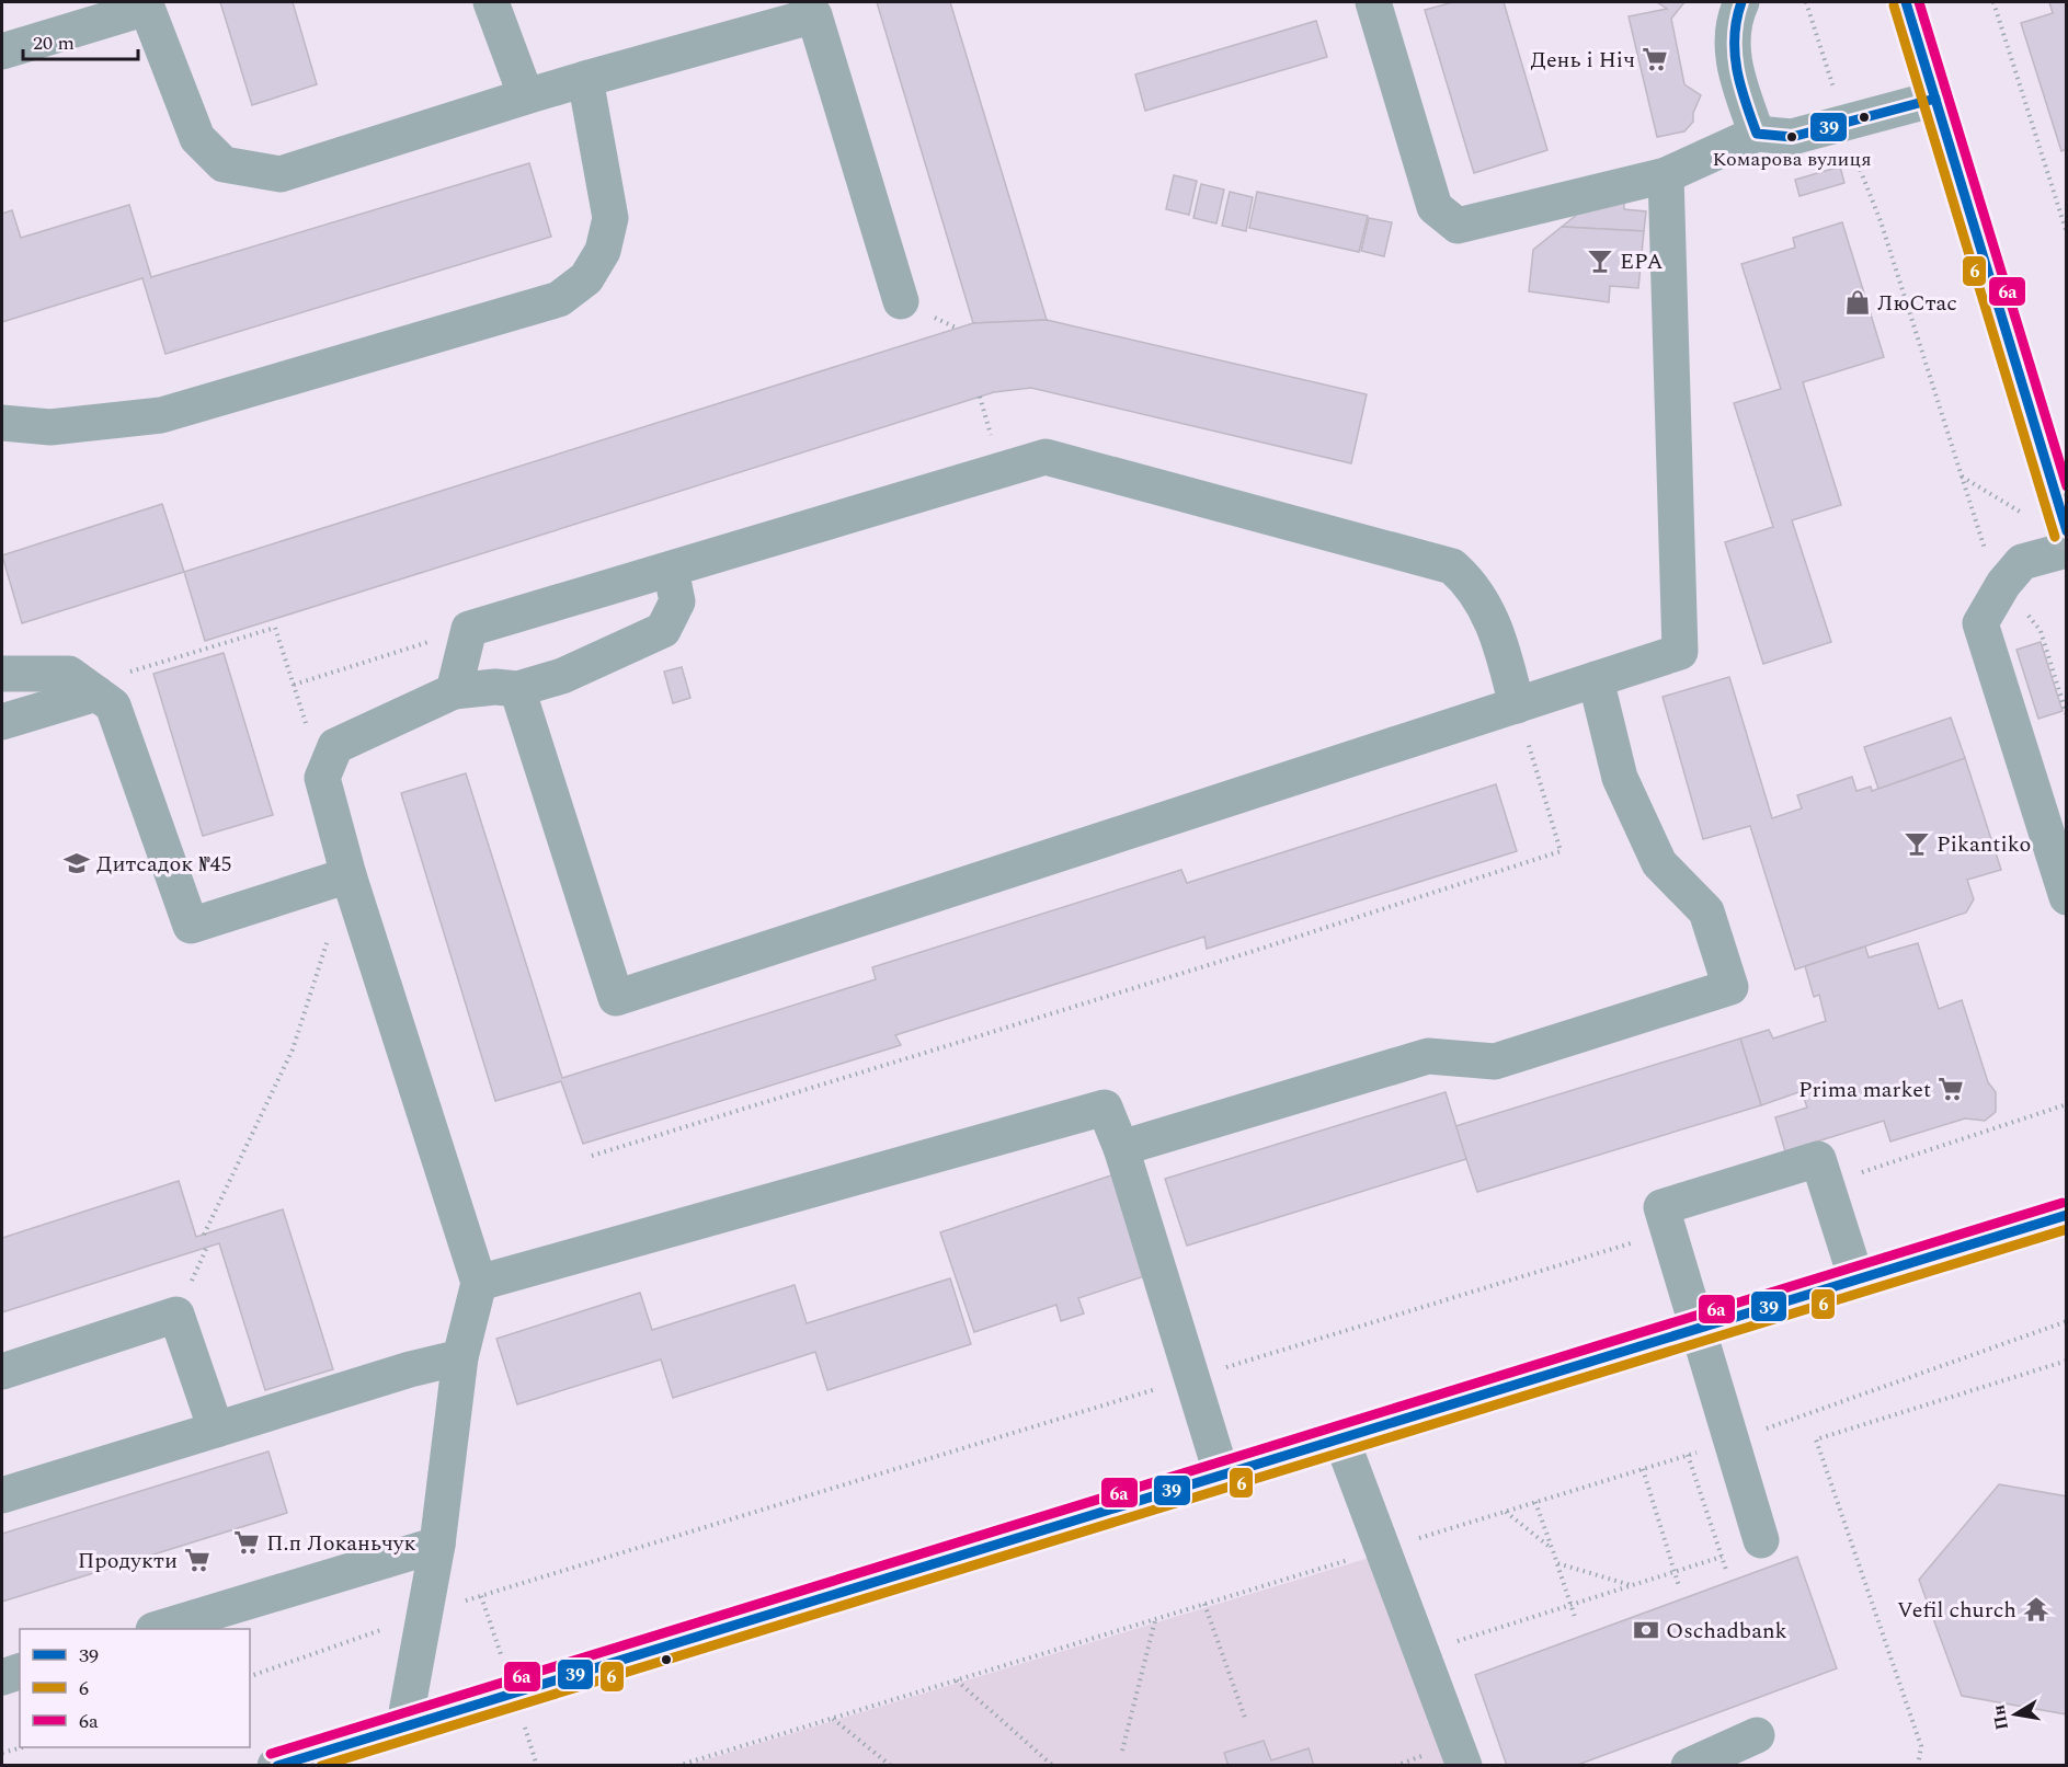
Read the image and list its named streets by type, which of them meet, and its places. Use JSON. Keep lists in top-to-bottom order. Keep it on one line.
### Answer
{"places":{"supermarket":["День і Ніч","Prima market","П.п Локаньчук","Продукти"],"other":["Комарова вулиця"],"bar":["ЕРА","Pikantiko"],"shop":["ЛюСтас"],"school or university":["Дитсадок №45"],"temple":["Vefil church"],"bank":["Oschadbank"]},"lines":["transit line 39","transit line 6а","transit line 6"],"legend":["39","6","6а"],"scale_bar":"20 m","north":"left"}
